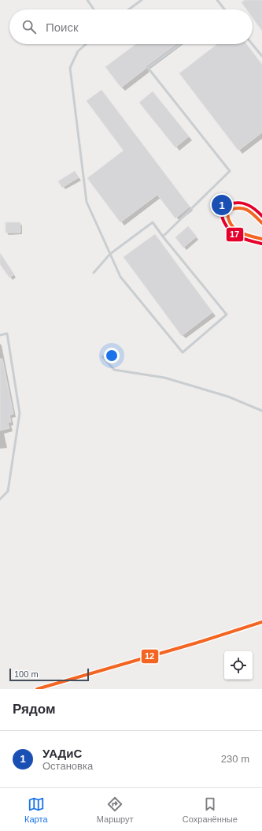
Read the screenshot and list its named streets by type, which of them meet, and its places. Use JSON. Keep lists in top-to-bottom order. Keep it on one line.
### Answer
{"lines":["transit line 17","transit line 12"],"scale_bar":"100 m","page":{"search":"Поиск","pins":"1","scale":"100 m","heading":"Рядом","list":[{"mark":"1","name":"УАДиС","note":"Остановка","value":"230 m"}],"nav":["Карта","Маршрут","Сохранённые"]}}
